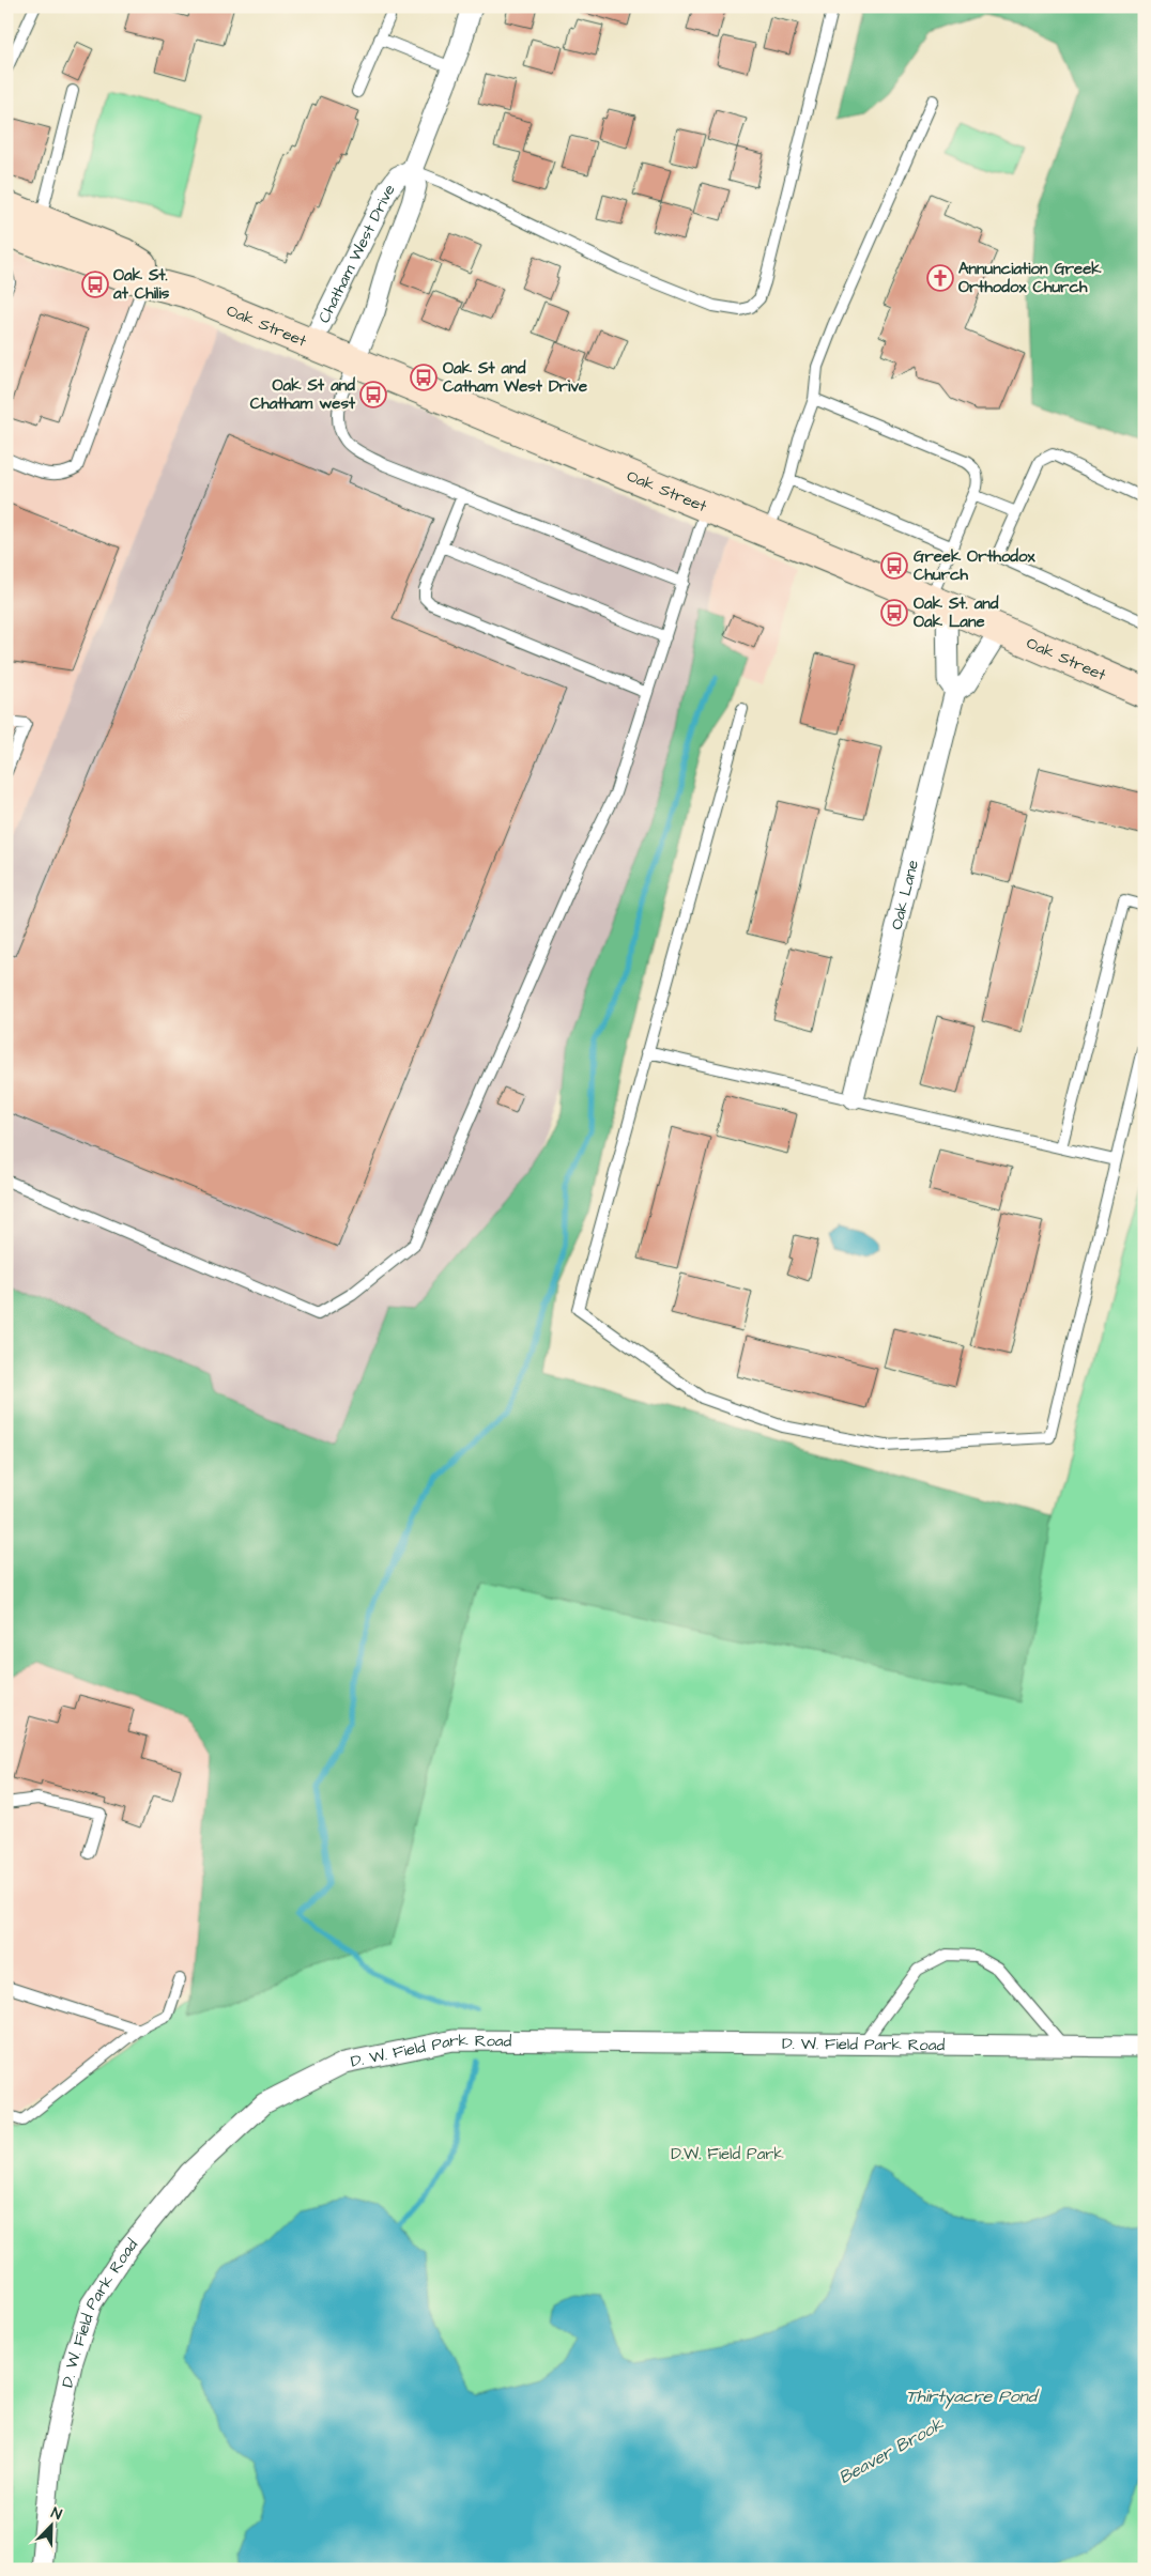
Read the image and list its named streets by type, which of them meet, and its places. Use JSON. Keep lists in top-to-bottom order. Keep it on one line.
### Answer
{"streets":{"main road":["Oak Street"],"street":["Chatham West Drive","Oak Lane","D. W. Field Park Road"]},"crossings":[["Chatham West Drive","Oak Street"]],"water":["Thirtyacre Pond","Beaver Brook"],"parks":["D.W. Field Park"],"places":{"church":["Annunciation Greek Orthodox Church"],"bus stop":["Oak St. at Chilis","Oak St and Catham West Drive","Oak St and Chatham west","Greek Orthodox Church","Oak St. and Oak Lane"]},"north":"top right"}
